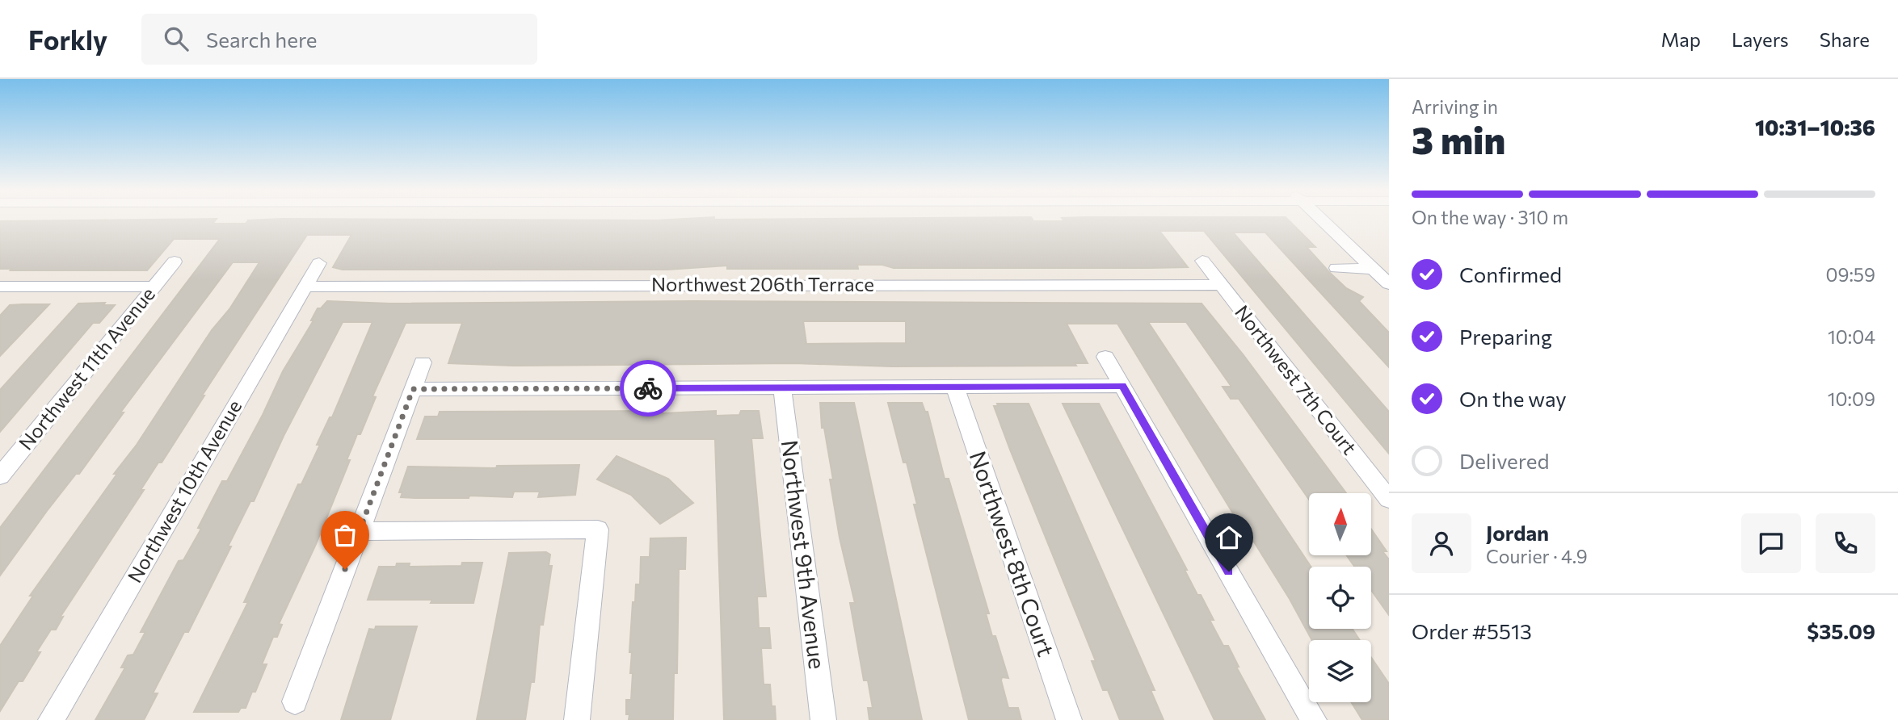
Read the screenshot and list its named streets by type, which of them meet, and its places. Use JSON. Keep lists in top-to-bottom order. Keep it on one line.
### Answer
{"streets":{"street":["Northwest 206th Terrace","Northwest 11th Avenue","Northwest 7th Court","Northwest 10th Avenue","Northwest 8th Court","Northwest 9th Avenue"]},"crossings":[["Northwest 206th Terrace","Northwest 7th Court"],["Northwest 206th Terrace","Northwest 10th Avenue"]],"north":"top","page":{"header":"Forkly","search":"Search here","nav":["Map","Layers","Share"],"heading":["3 min","Arriving in","10:31–10:36"],"panel":["Jordan","Courier · 4.9","Order #5513","$35.09"],"bar":"On the way · 310 m","list":[["Confirmed","09:59"],["Preparing","10:04"],["On the way","10:09"],"Delivered"]}}
